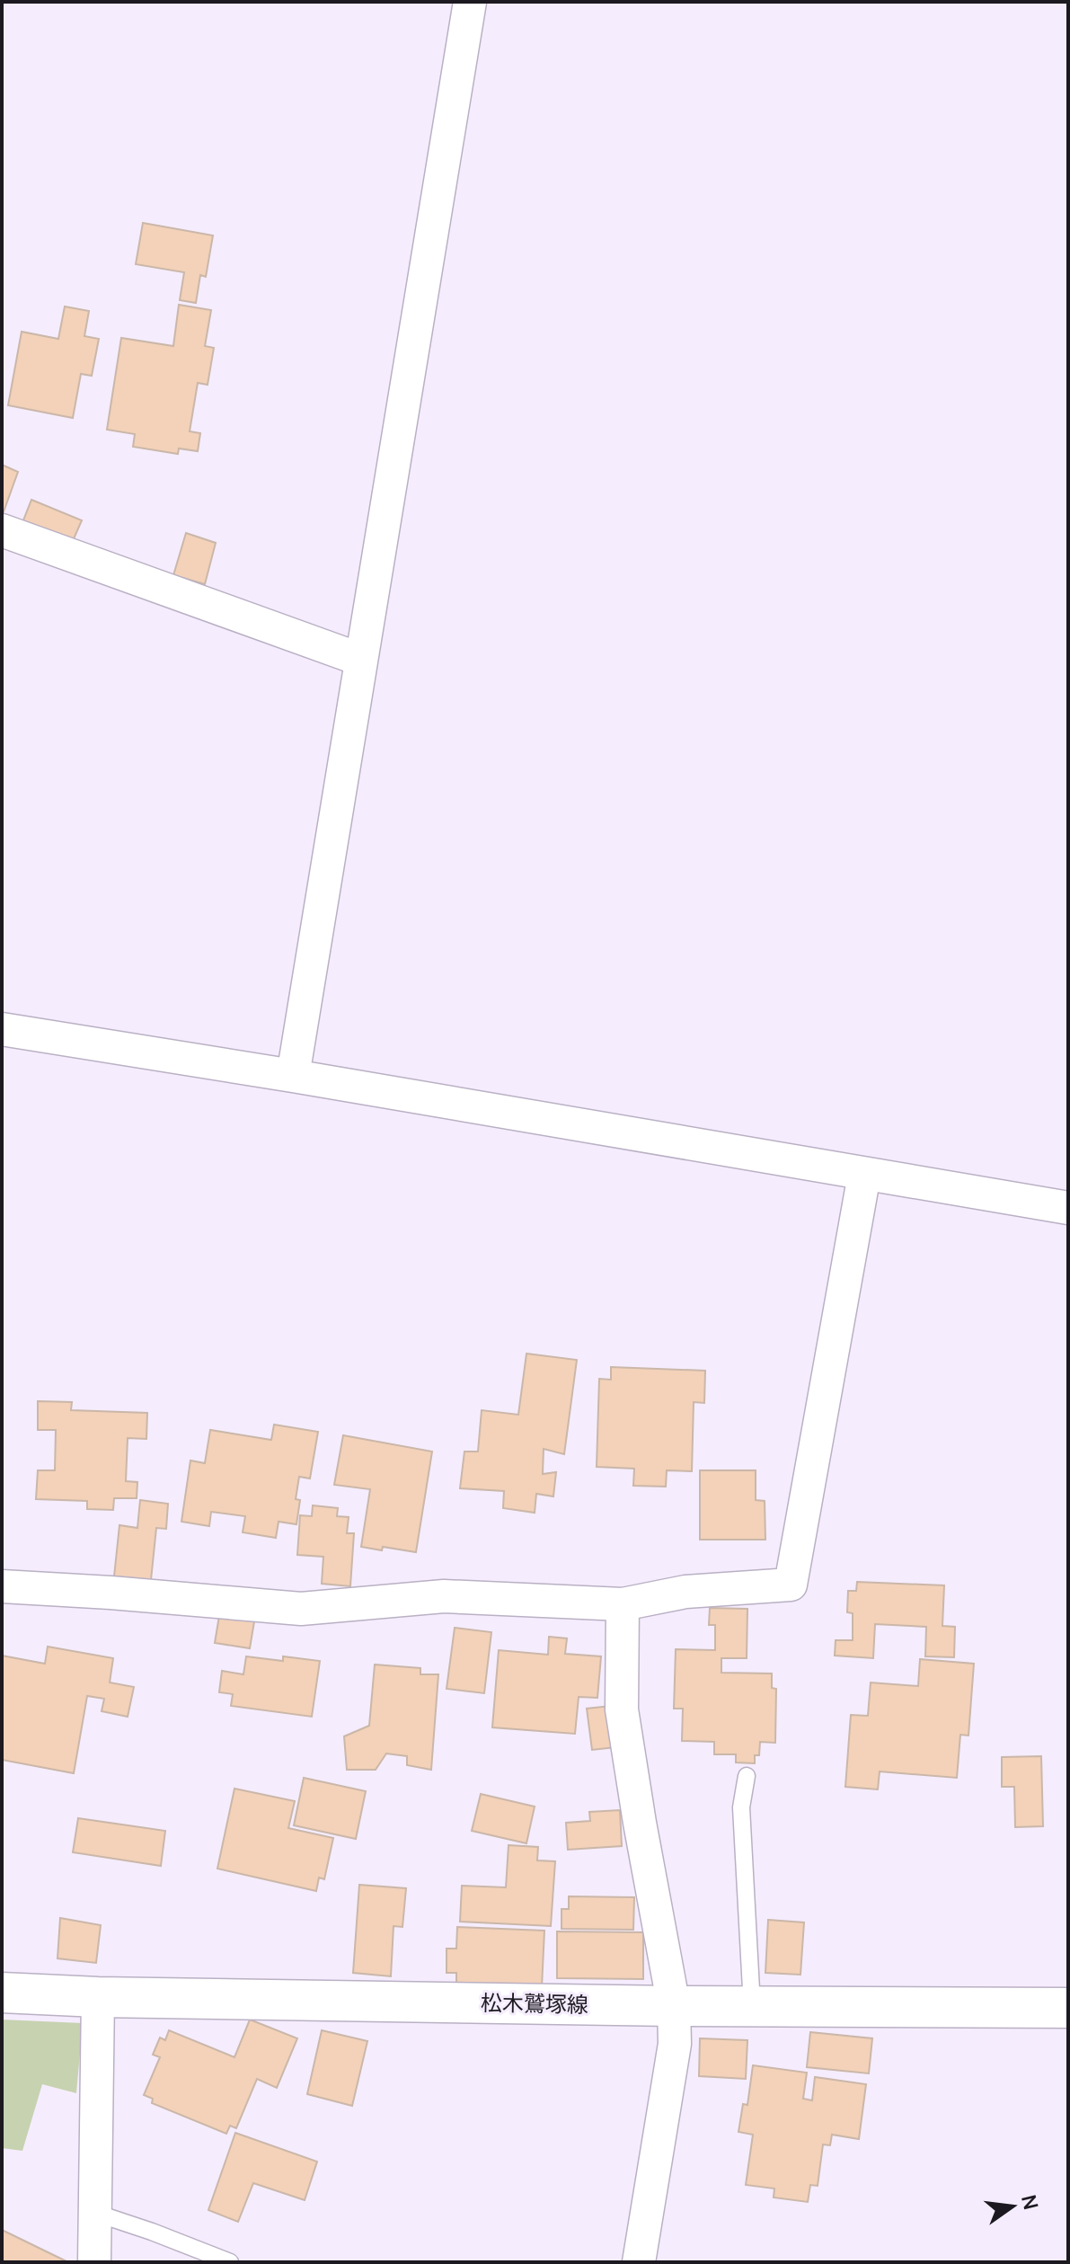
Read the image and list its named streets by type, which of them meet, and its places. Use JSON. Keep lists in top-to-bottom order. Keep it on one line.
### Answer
{"streets":{"main road":["松木鷲塚線"]},"north":"right"}
